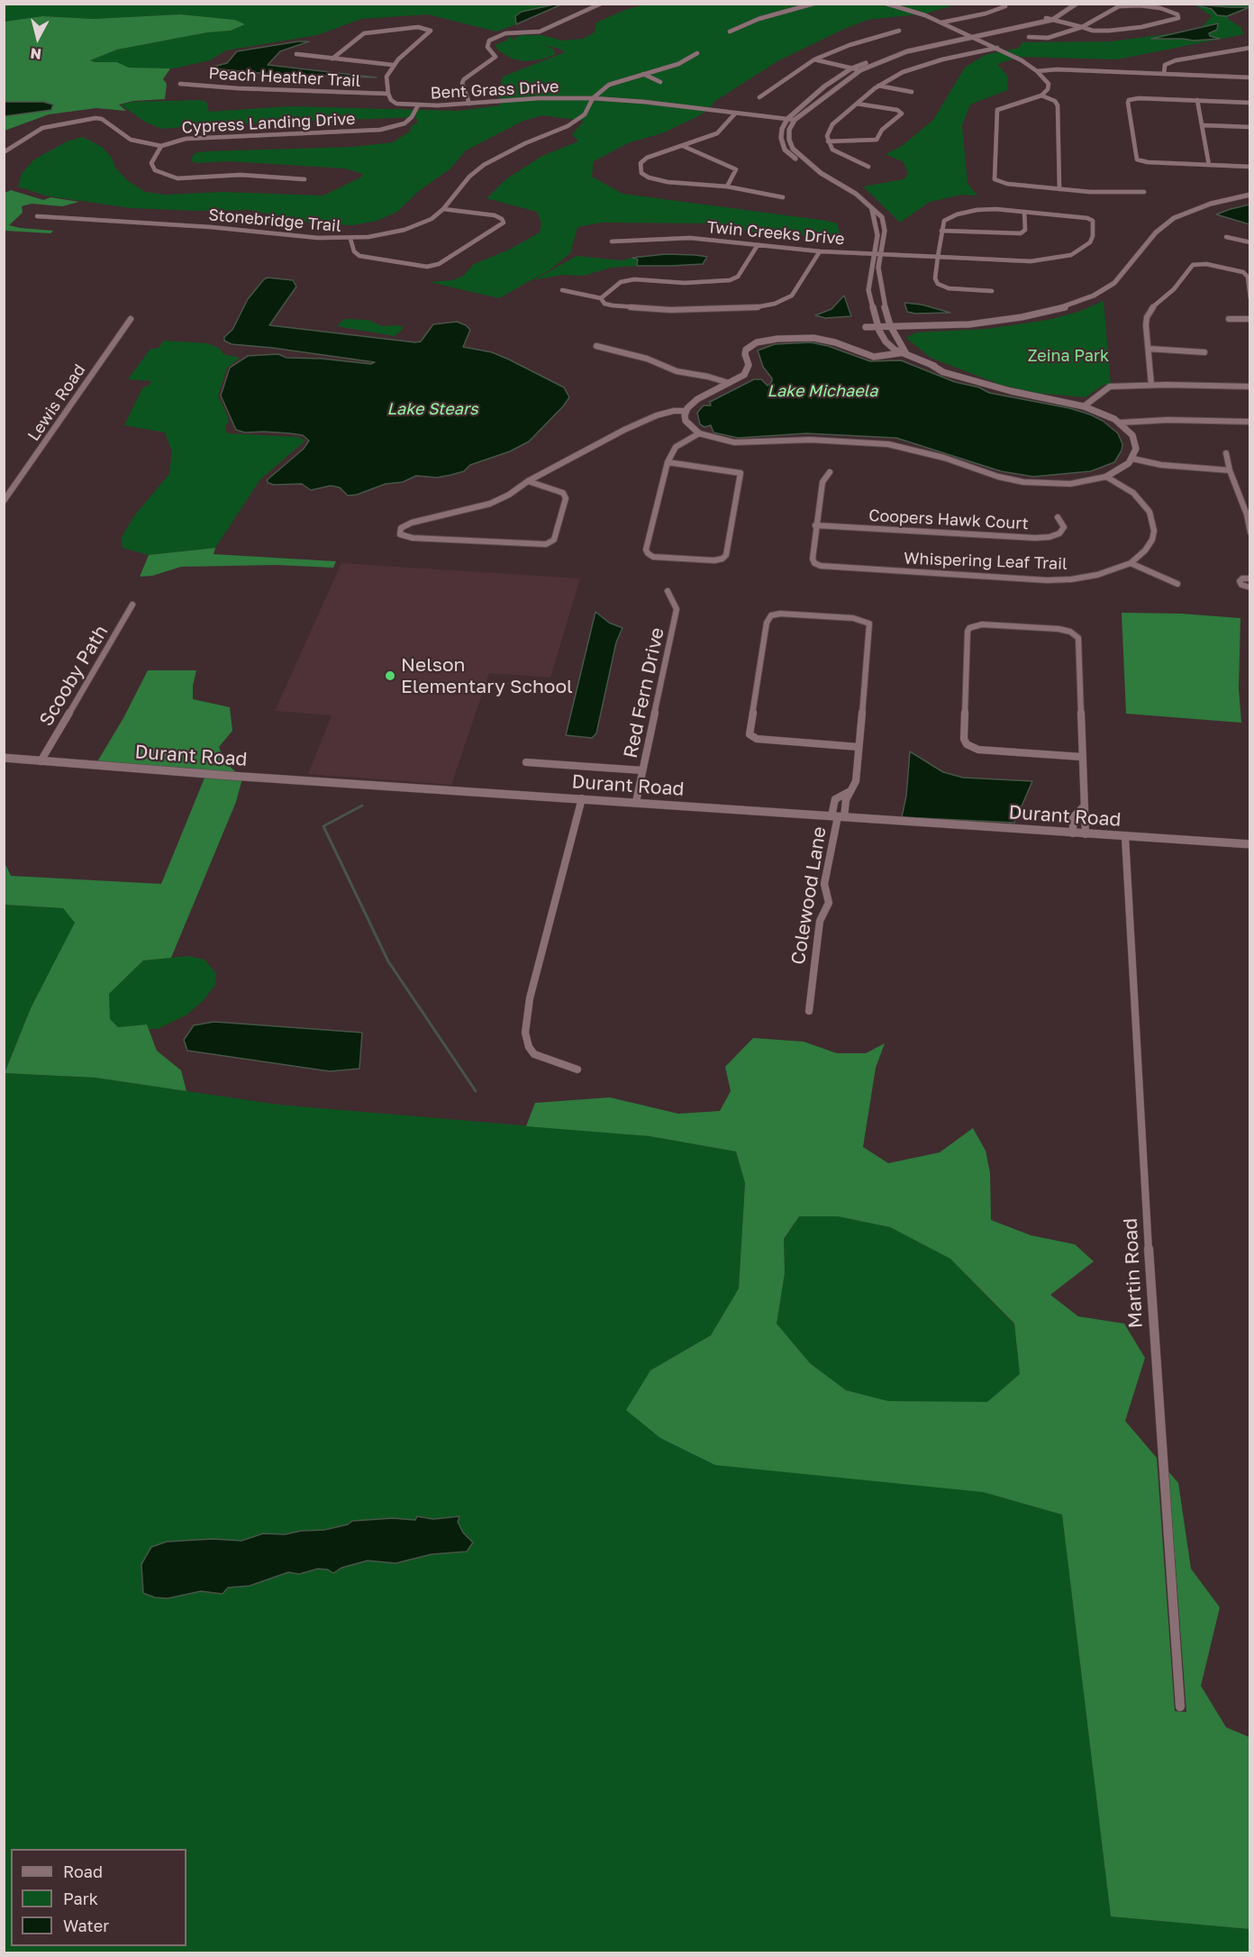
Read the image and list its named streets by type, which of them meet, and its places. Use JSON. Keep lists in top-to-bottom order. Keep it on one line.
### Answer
{"streets":{"street":["Peach Heather Trail","Bent Grass Drive","Cypress Landing Drive","Stonebridge Trail","Twin Creeks Drive","Lewis Road","Coopers Hawk Court","Whispering Leaf Trail","Scooby Path","Red Fern Drive","Durant Road","Colewood Lane","Martin Road"]},"crossings":[["Peach Heather Trail","Bent Grass Drive"],["Bent Grass Drive","Cypress Landing Drive"],["Bent Grass Drive","Stonebridge Trail"],["Coopers Hawk Court","Whispering Leaf Trail"],["Scooby Path","Durant Road"],["Red Fern Drive","Durant Road"],["Durant Road","Colewood Lane"],["Durant Road","Martin Road"]],"water":["Lake Michaela","Lake Stears"],"parks":["Zeina Park"],"places":["Nelson Elementary School"],"legend":["Road","Park","Water"],"north":"bottom"}
